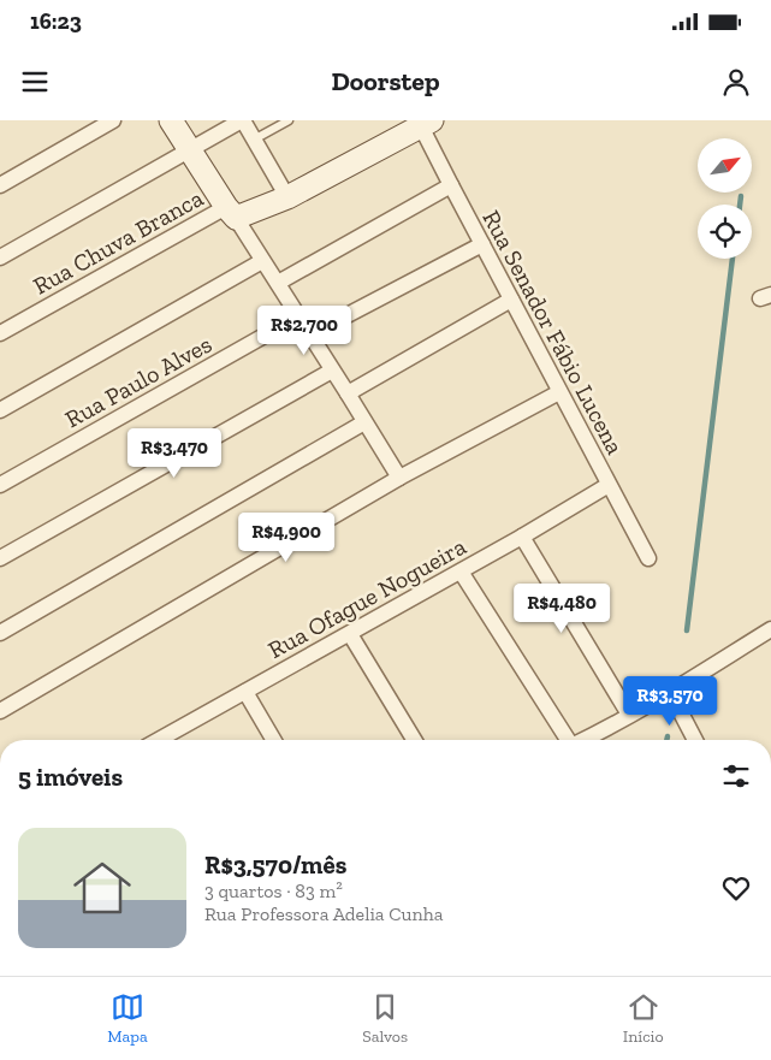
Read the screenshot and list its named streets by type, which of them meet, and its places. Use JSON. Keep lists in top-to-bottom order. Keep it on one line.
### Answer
{"streets":{"street":["Rua Chuva Branca","Rua Senador Fábio Lucena","Rua Paulo Alves","Rua Ofague Nogueira"]},"crossings":[["Rua Senador Fábio Lucena","Rua Ofague Nogueira"]],"north":"top right","page":{"status":"16:23","header":"Doorstep","price":["R$2,700","R$3,470","R$4,900","R$4,480","R$3,570"],"heading":"5 imóveis","list":[{"name":"R$3,570/mês","note":"3 quartos · 83 m² · Rua Professora Adelia Cunha"}],"tabs":["Mapa","Salvos","Início"]}}
